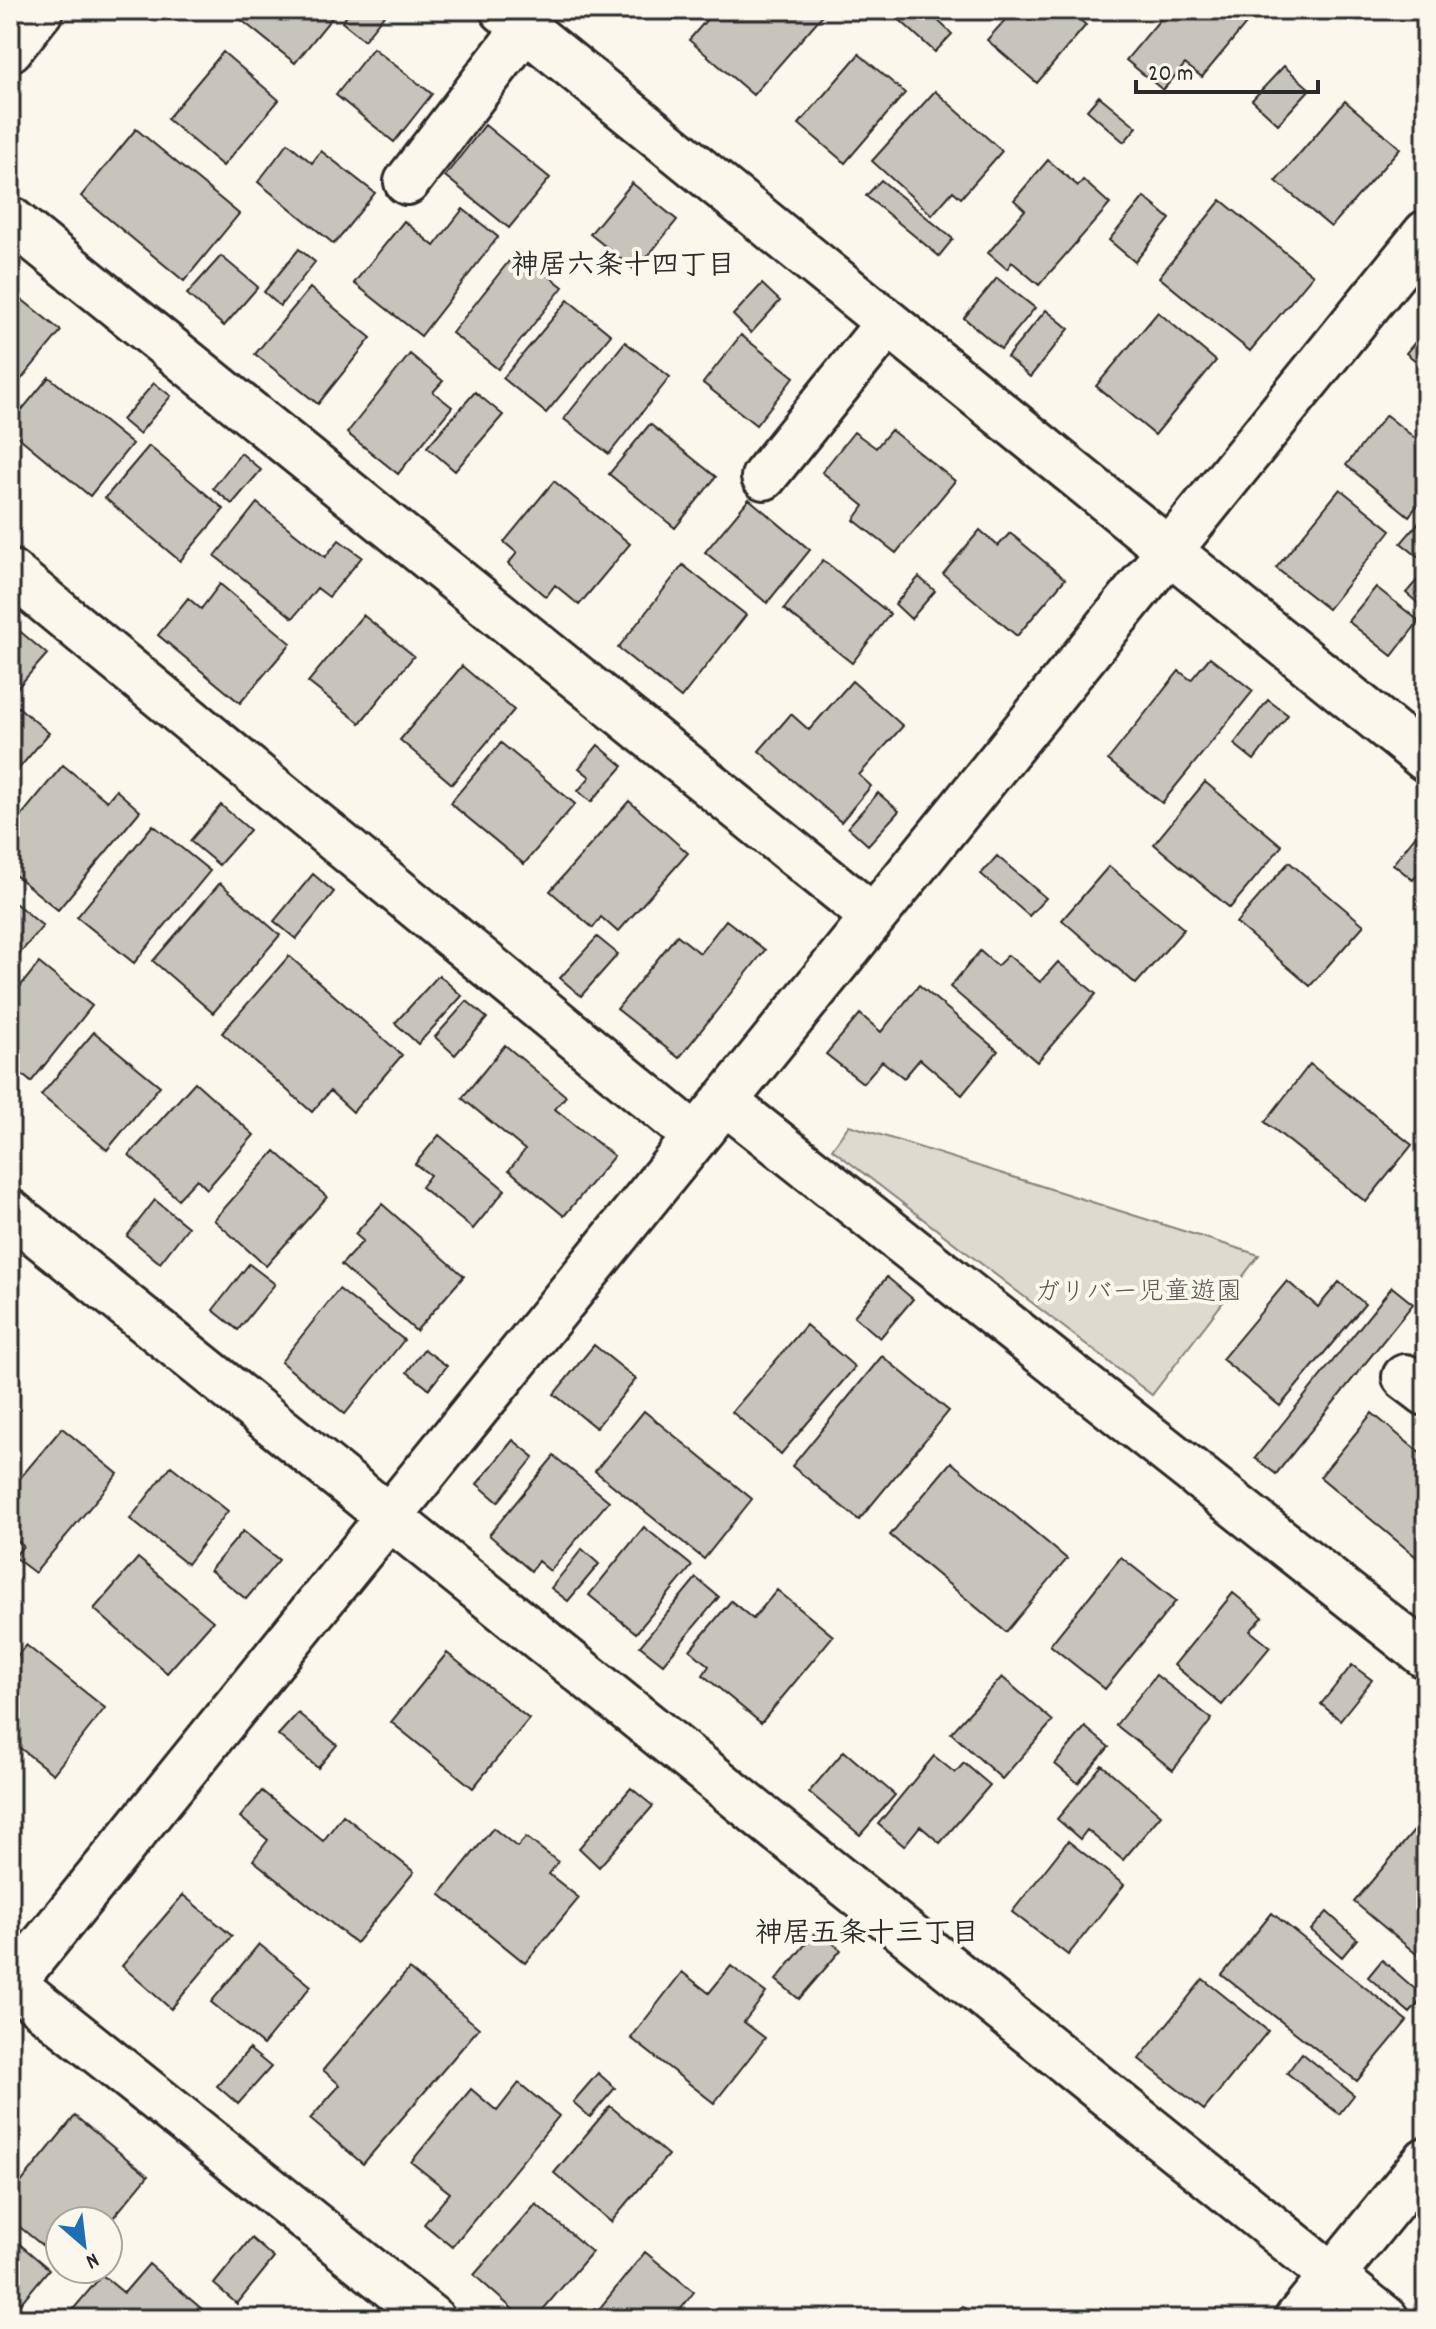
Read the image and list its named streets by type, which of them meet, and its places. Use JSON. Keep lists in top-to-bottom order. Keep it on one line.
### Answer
{"districts":["神居六条十四丁目","神居五条十三丁目"],"parks":["ガリバー児童遊園"],"scale_bar":"20 m","north":"bottom right"}
